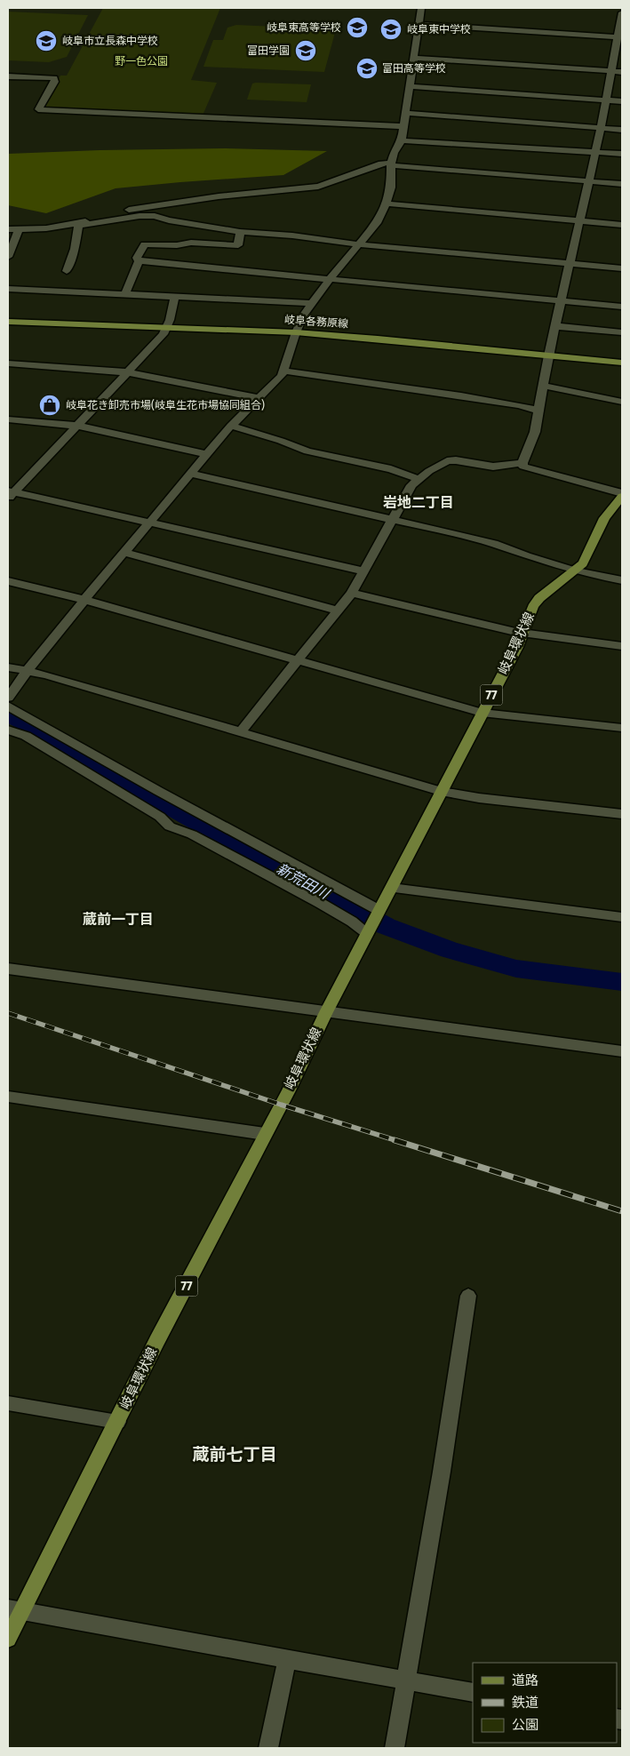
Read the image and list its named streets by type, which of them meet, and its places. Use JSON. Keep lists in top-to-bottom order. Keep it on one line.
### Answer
{"streets":{"main road":["岐阜各務原線","岐阜環状線","77"]},"districts":["岩地二丁目","蔵前一丁目","蔵前七丁目"],"water":["新荒田川"],"parks":["野一色公園"],"places":{"school or university":["岐阜東高等学校","岐阜東中学校","岐阜市立長森中学校","富田学園","富田高等学校"],"shop":["岐阜花き卸売市場(岐阜生花市場協同組合)"]},"legend":["道路","鉄道","公園"]}
